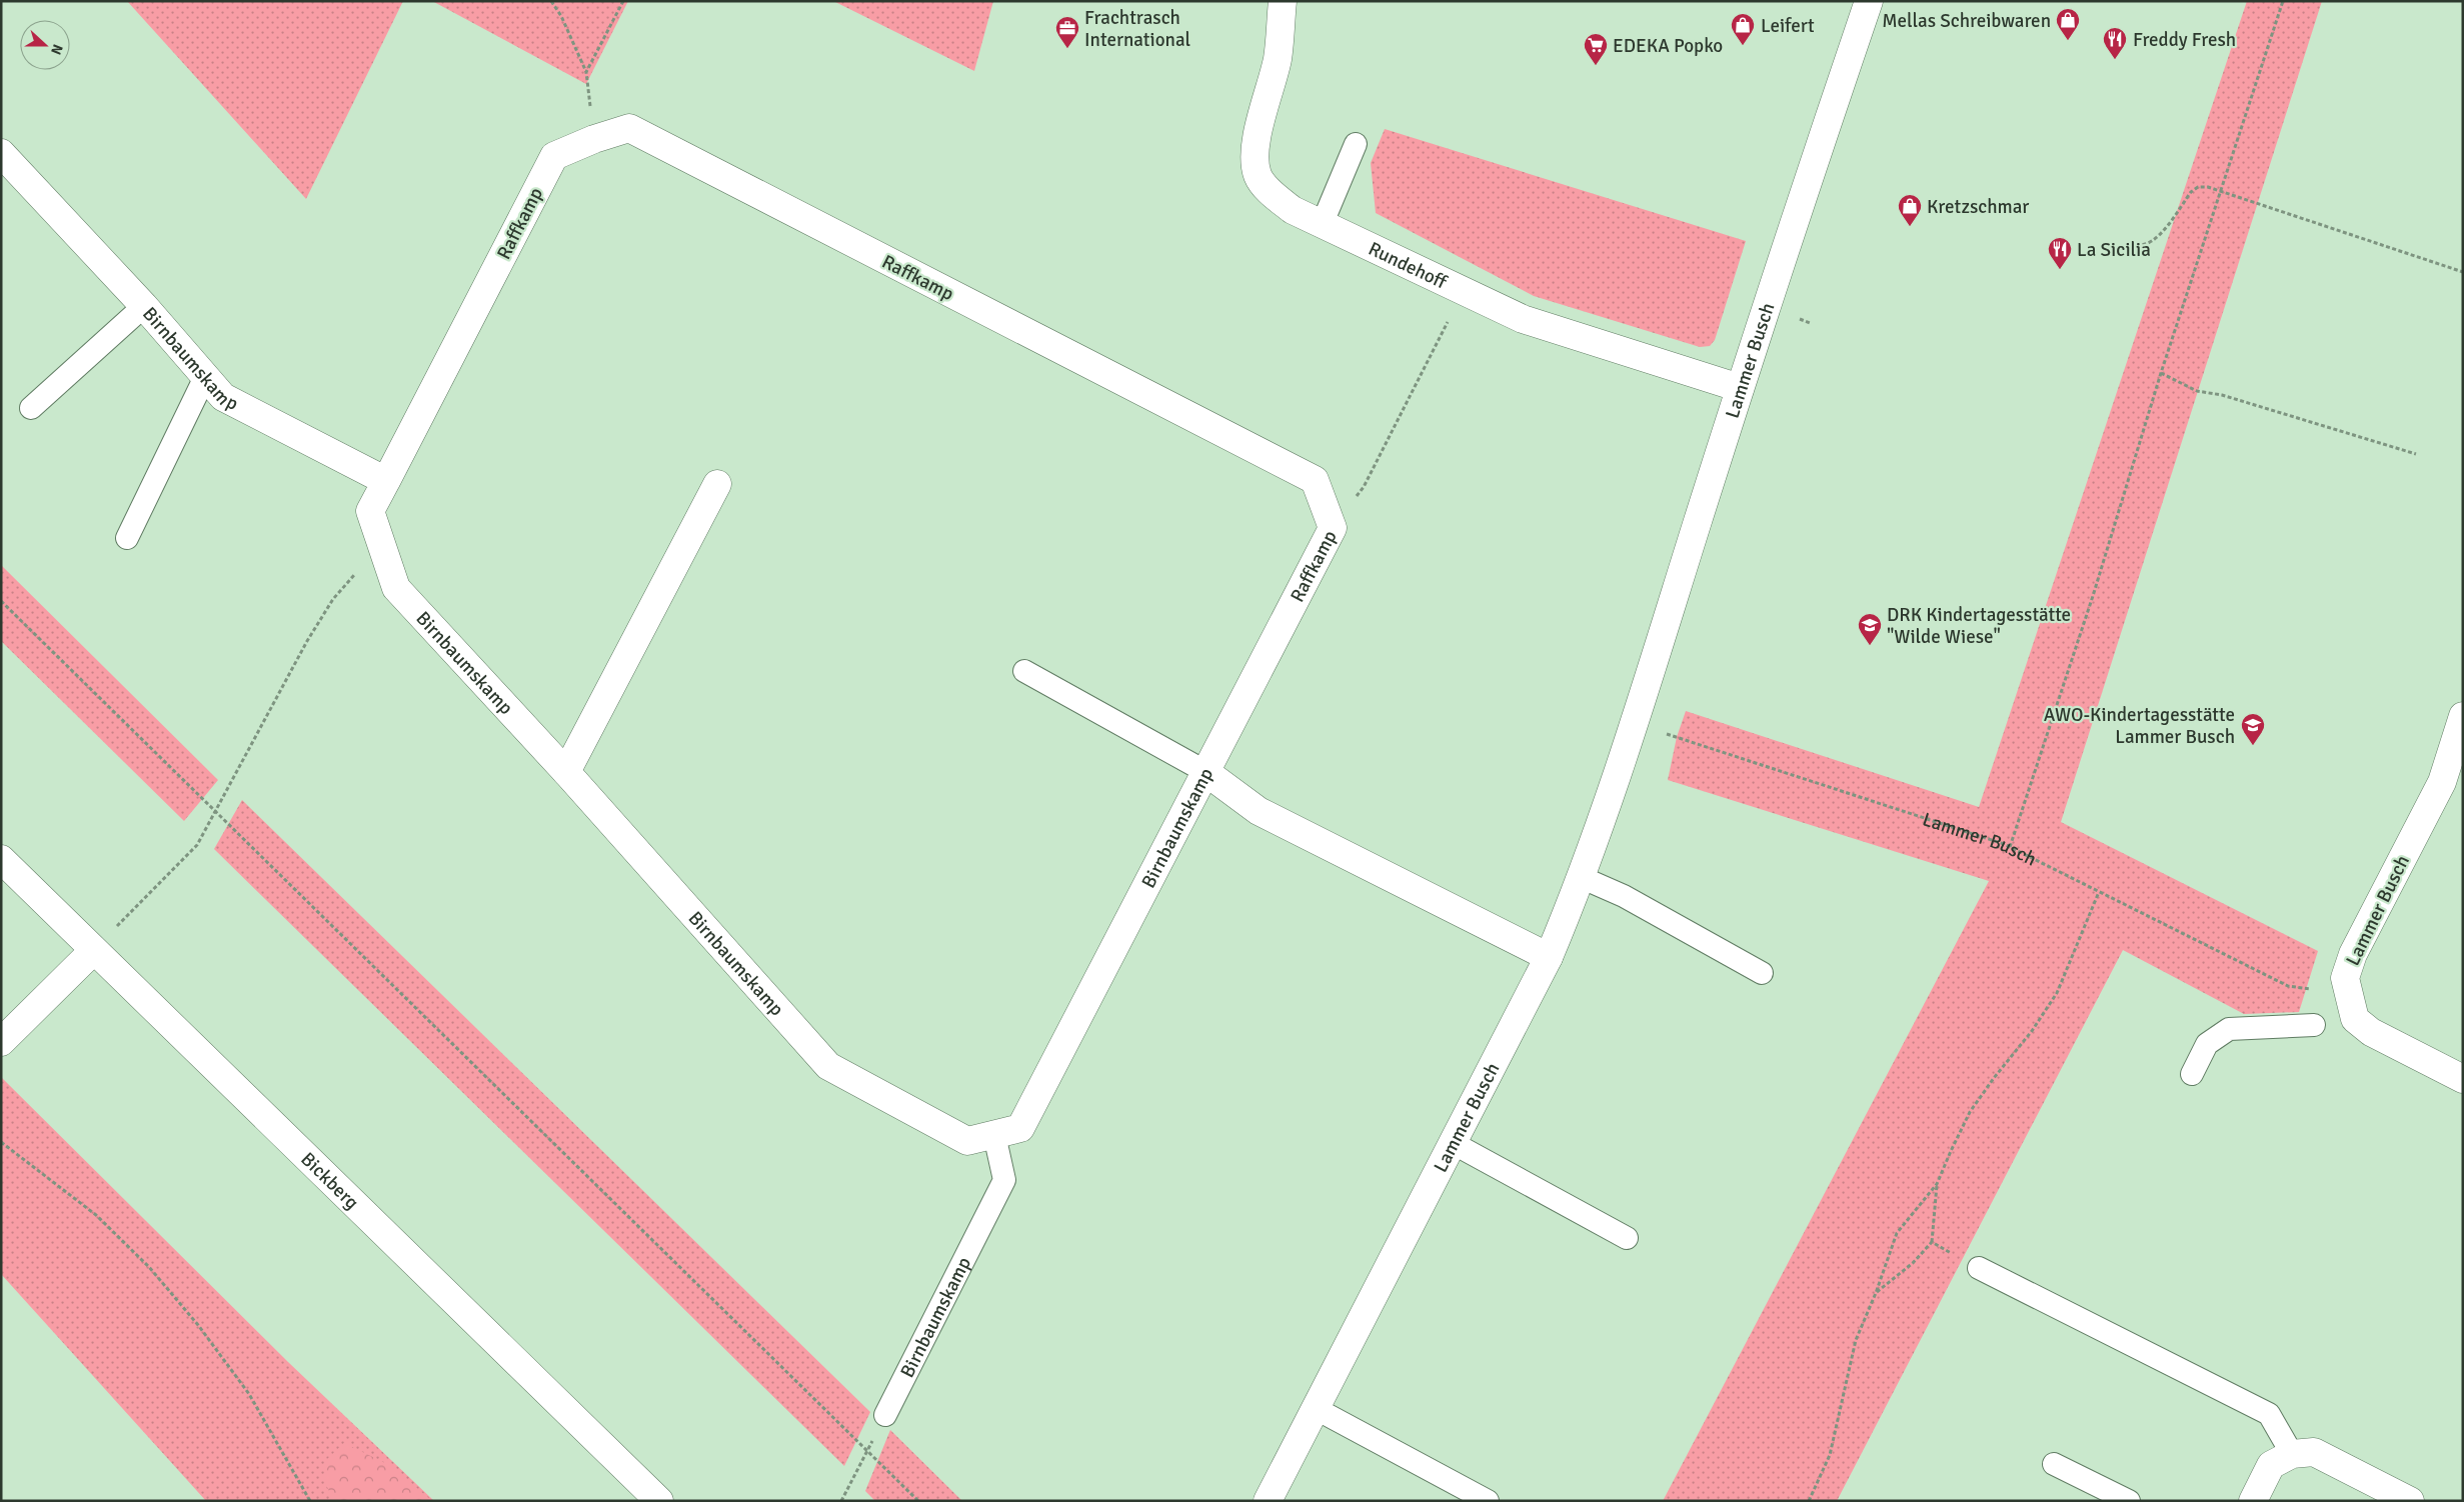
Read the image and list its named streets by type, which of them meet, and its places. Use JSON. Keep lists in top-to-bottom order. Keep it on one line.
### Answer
{"streets":{"street":["Raffkamp","Rundehoff","Birnbaumskamp","Lammer Busch","Bickberg"]},"crossings":[["Raffkamp","Birnbaumskamp"],["Rundehoff","Lammer Busch"],["Birnbaumskamp","Lammer Busch"]],"places":{"shop":["Mellas Schreibwaren","Leifert","Kretzschmar"],"office":["Frachtrasch International"],"restaurant":["Freddy Fresh","La Sicilia"],"supermarket":["EDEKA Popko"],"school or university":["DRK Kindertagesstätte \"Wilde Wiese\"","AWO-Kindertagesstätte Lammer Busch"]},"north":"right"}
